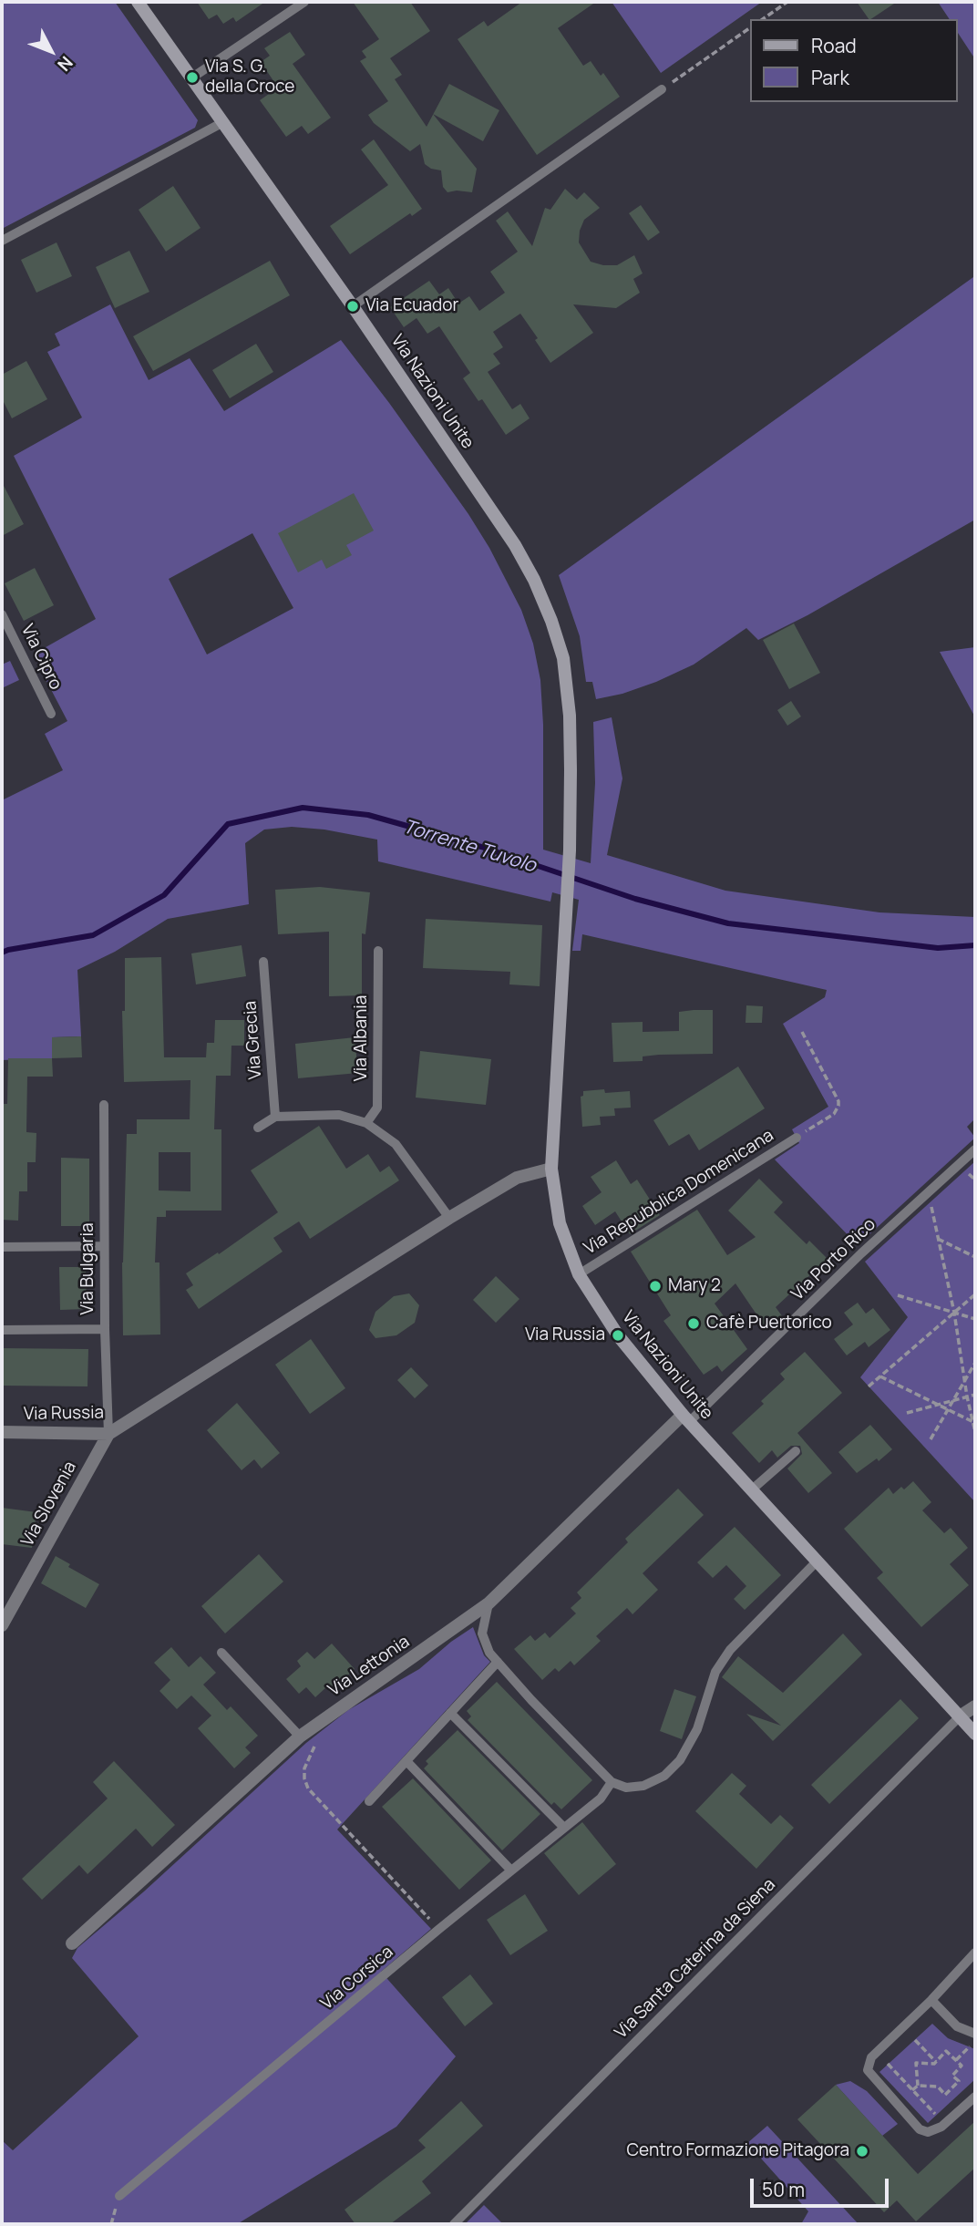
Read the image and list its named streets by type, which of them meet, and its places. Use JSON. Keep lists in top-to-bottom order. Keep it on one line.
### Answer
{"streets":{"street":["Via Nazioni Unite","Via Russia","Via Slovenia","Via Lettonia"],"lane":["Via Cipro","Via Albania","Via Grecia","Via Repubblica Domenicana","Via Porto Rico","Via Bulgaria","Via Santa Caterina da Siena","Via Corsica"]},"crossings":[["Via Nazioni Unite","Via Repubblica Domenicana"],["Via Nazioni Unite","Via Porto Rico"],["Via Nazioni Unite","Via Russia"],["Via Nazioni Unite","Via Lettonia"],["Via Nazioni Unite","Via Santa Caterina da Siena"],["Via Porto Rico","Via Lettonia"],["Via Bulgaria","Via Russia"],["Via Bulgaria","Via Slovenia"],["Via Russia","Via Slovenia"]],"water":["Torrente Tuvolo"],"places":["Via S. G. della Croce","Via Ecuador","Mary 2","Cafè Puertorico","Via Russia","Centro Formazione Pitagora"],"legend":["Road","Park"],"scale_bar":"50 m","north":"bottom right"}
